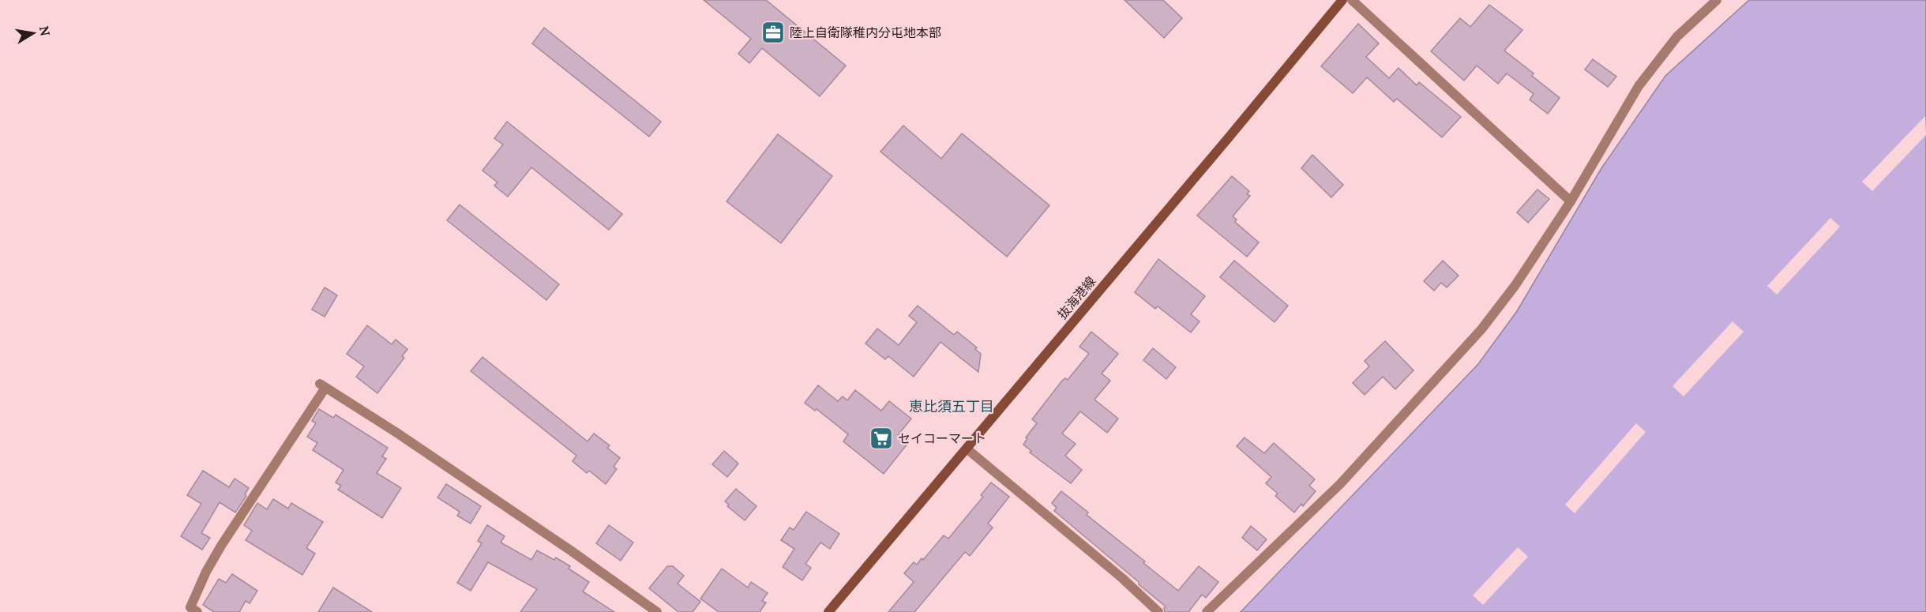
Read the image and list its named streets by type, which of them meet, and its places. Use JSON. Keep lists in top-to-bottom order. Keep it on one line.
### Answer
{"streets":{"main road":["抜海港線"]},"districts":["恵比須五丁目"],"places":{"office":["陸上自衛隊稚内分屯地本部"],"supermarket":["セイコーマート"]},"north":"right"}
